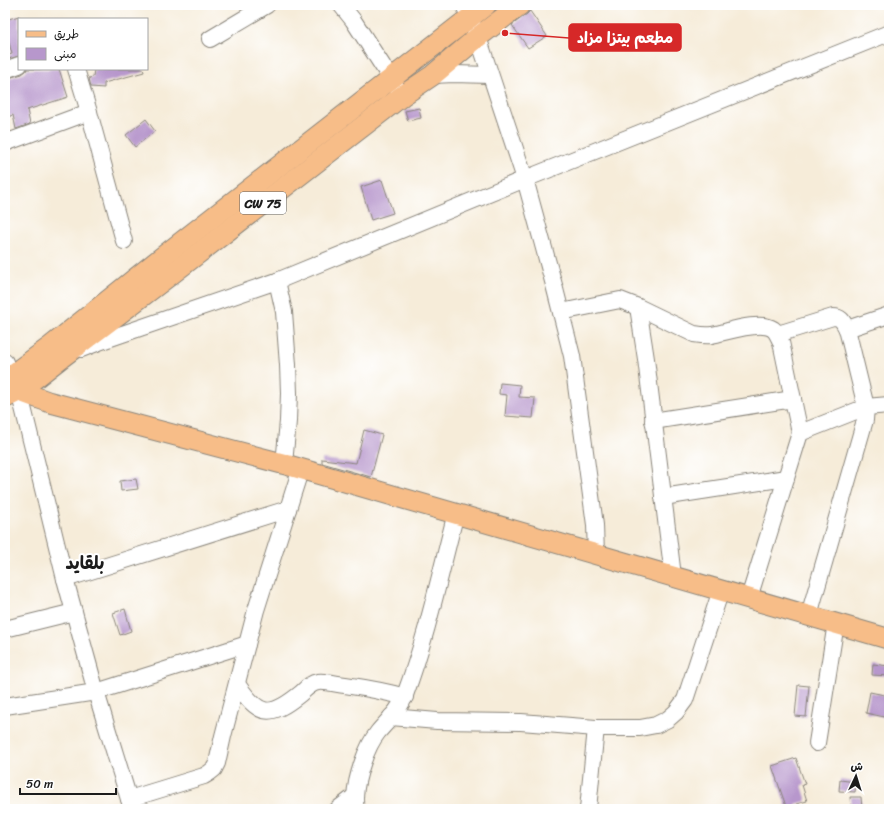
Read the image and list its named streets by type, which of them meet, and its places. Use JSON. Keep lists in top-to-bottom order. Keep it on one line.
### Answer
{"streets":{"main road":["CW 75"]},"districts":["بلقايد"],"places":["مطعم بيتزا مزاد"],"legend":["طريق","مبنى"],"scale_bar":"50 m","north":"top"}
